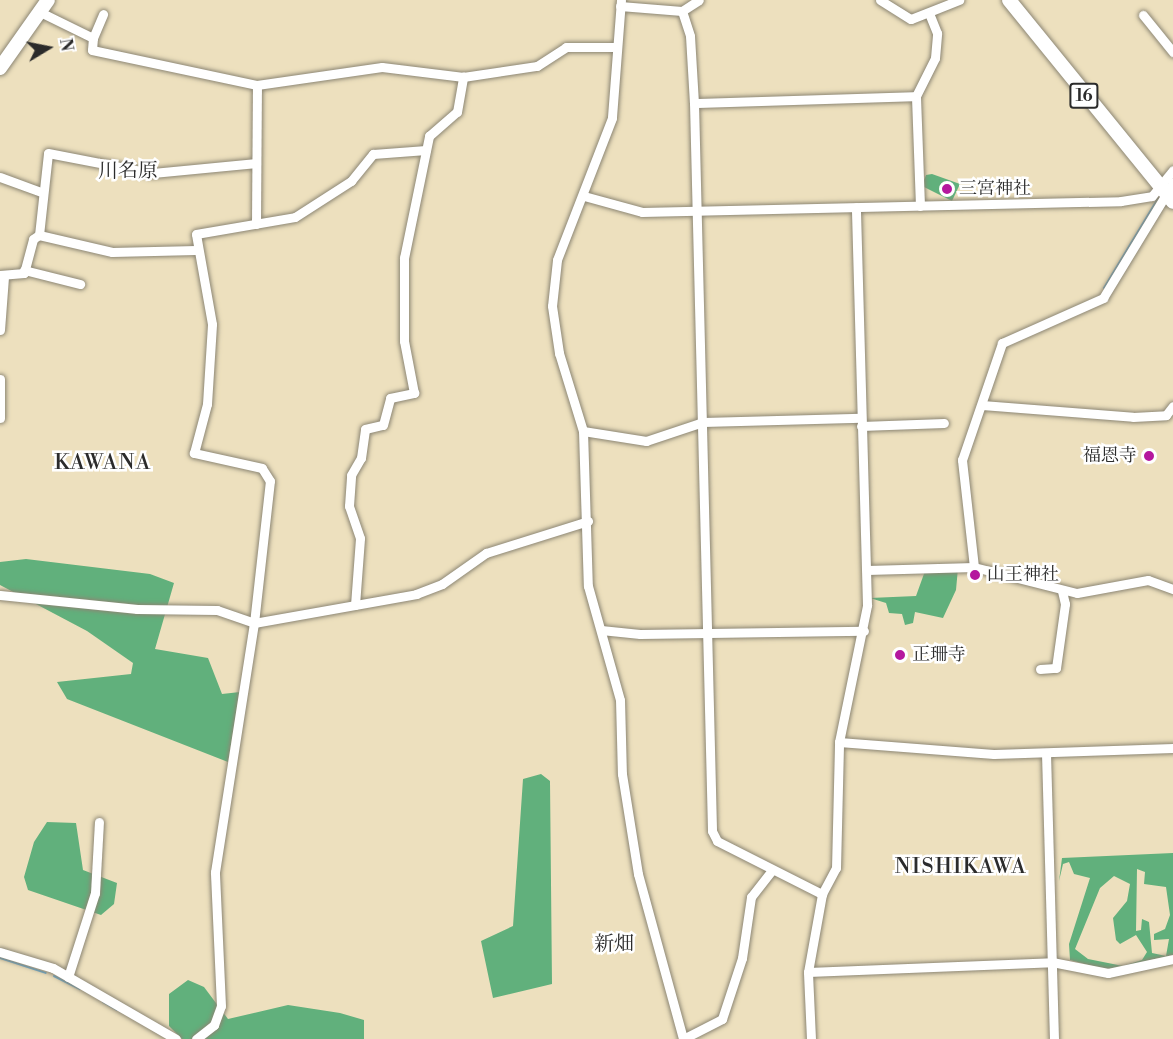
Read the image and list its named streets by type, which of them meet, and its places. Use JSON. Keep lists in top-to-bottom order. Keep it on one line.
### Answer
{"streets":{"highway":["16"]},"districts":["川名原","KAWANA","NISHIKAWA","新畑"],"places":["三宮神社","福恩寺","山王神社","正珊寺"],"north":"right"}
